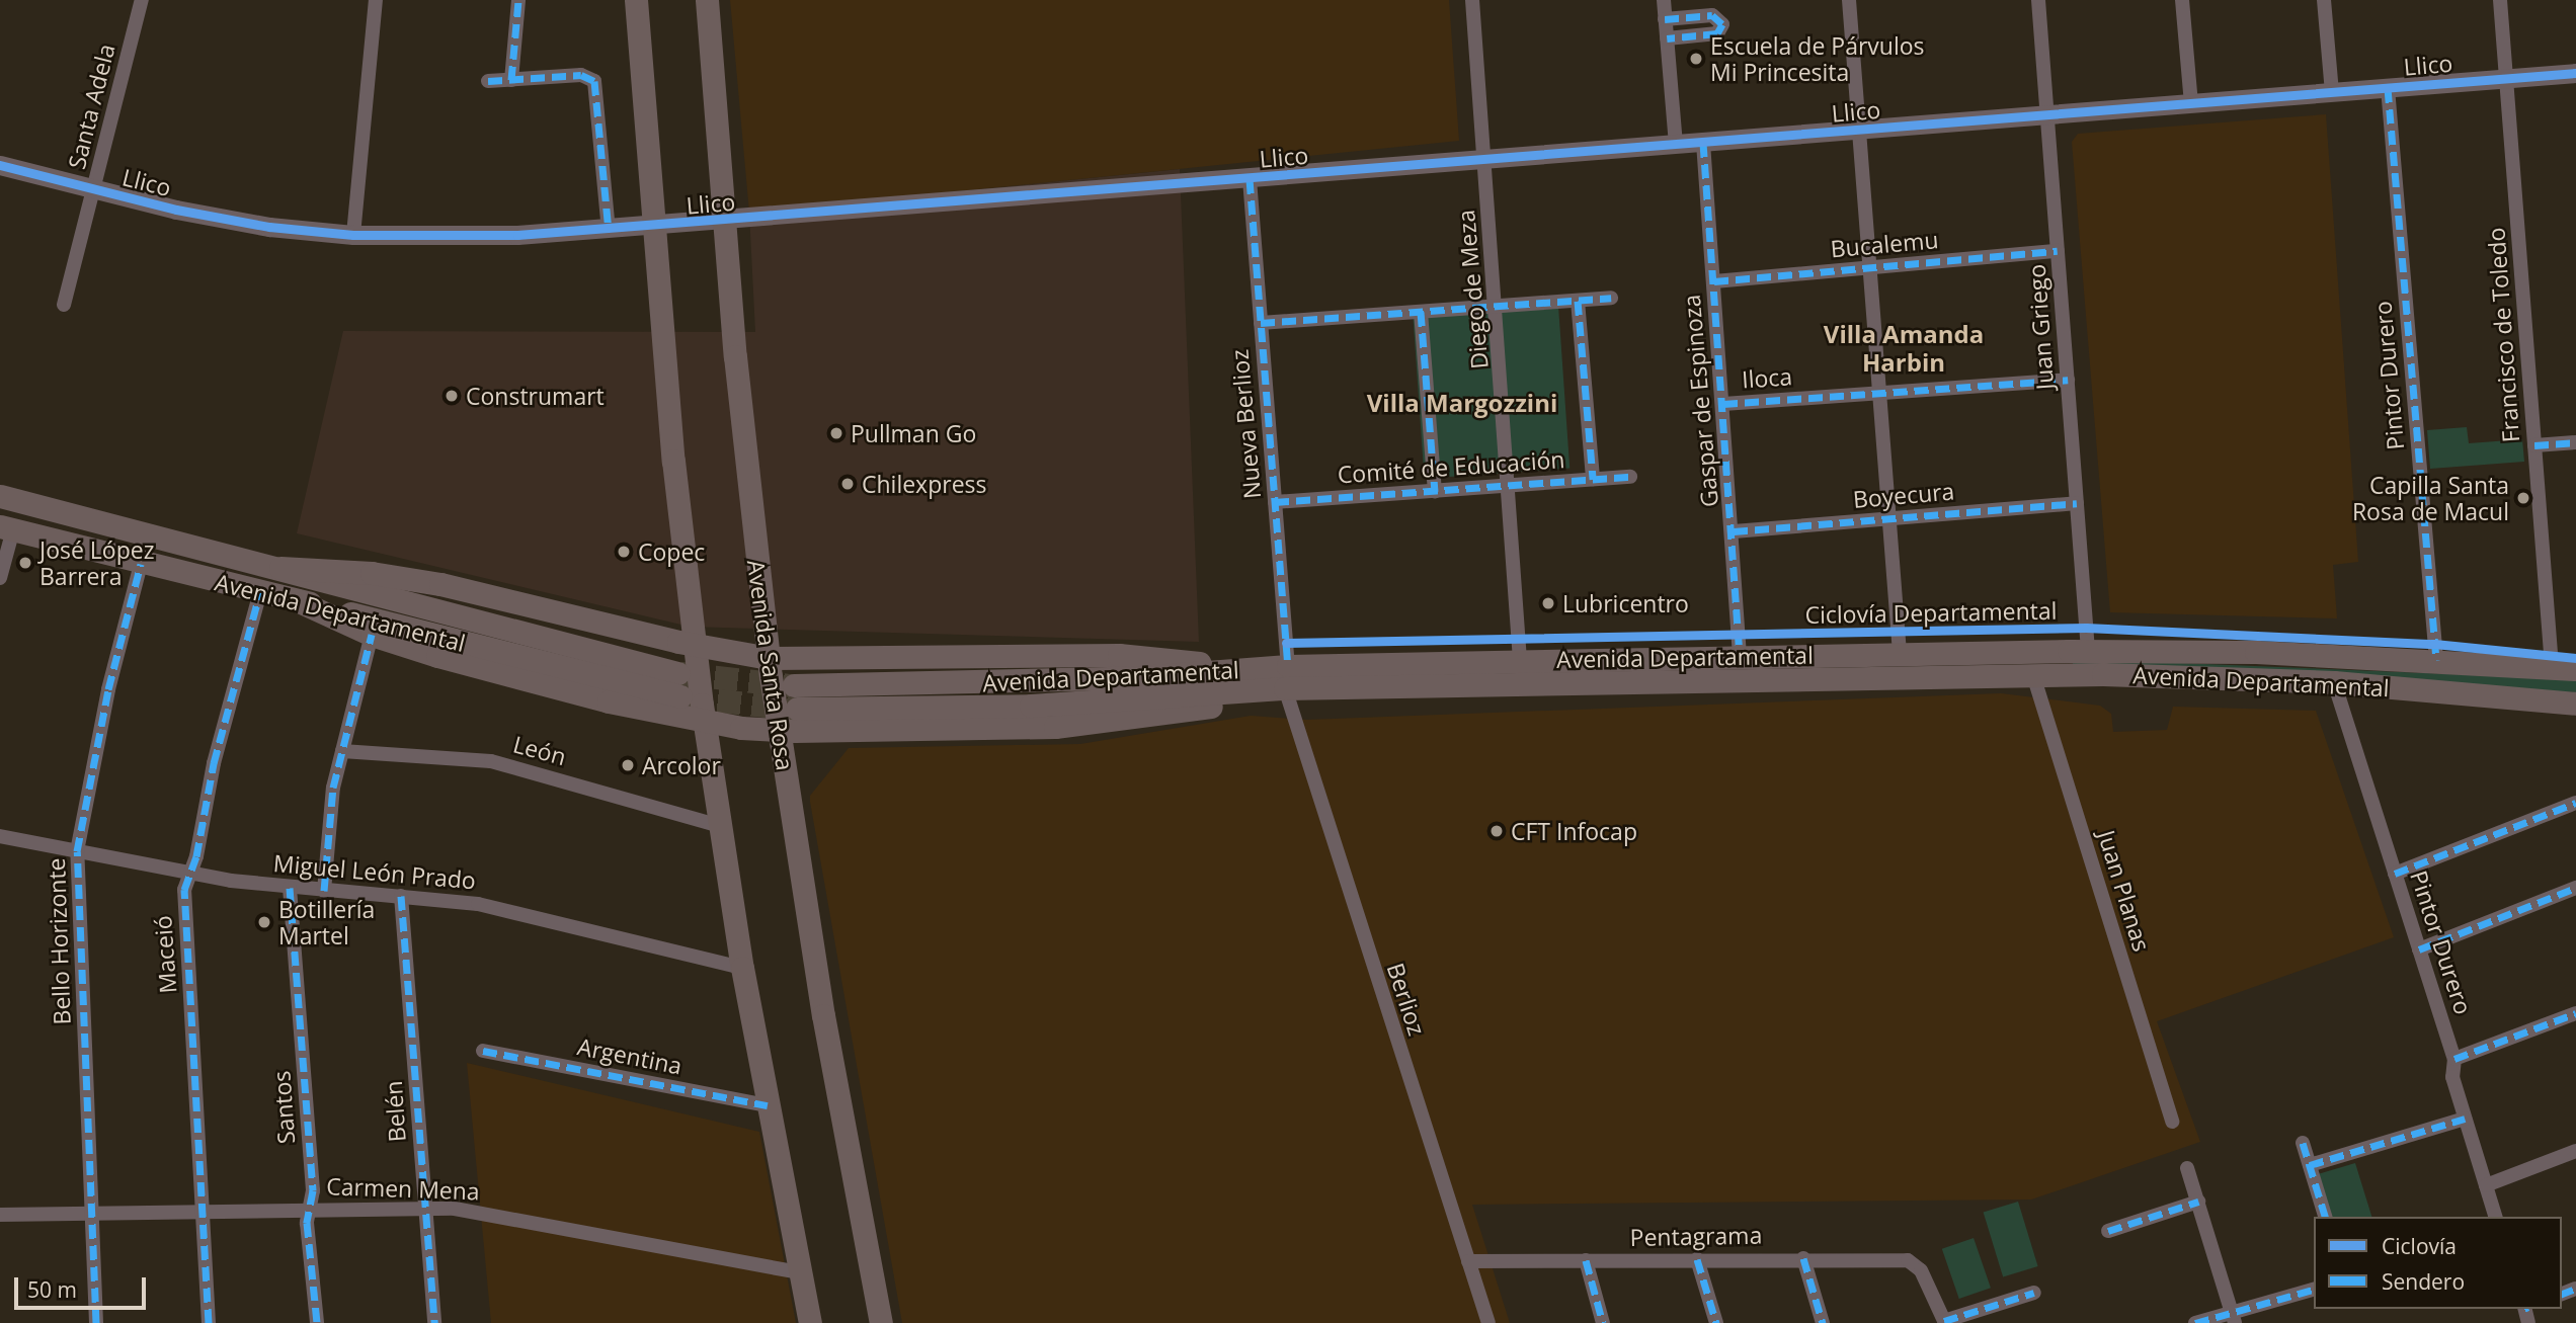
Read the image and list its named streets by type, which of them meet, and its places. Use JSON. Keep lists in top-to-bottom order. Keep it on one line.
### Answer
{"streets":{"main road":["Avenida Departamental","Avenida Santa Rosa"],"street":["Llico","Santa Adela","Bucalemu","Diego de Meza","Juan Griego","Francisco de Toledo","Pintor Durero","Iloca","Gaspar de Espinoza","Nueva Berlioz","Comité de Educación","Boyecura","León","Miguel León Prado","Juan Planas","Bello Horizonte","Maceió","Berlioz","Argentina","Santos","Belén","Carmen Mena","Pentagrama"],"cycle path":["Ciclovía Departamental"]},"crossings":[["Llico","Santa Adela"],["Llico","Diego de Meza"],["Llico","Juan Griego"],["Llico","Francisco de Toledo"],["Llico","Pintor Durero"],["Llico","Gaspar de Espinoza"],["Llico","Nueva Berlioz"],["Llico","Avenida Santa Rosa"],["Bucalemu","Juan Griego"],["Bucalemu","Gaspar de Espinoza"],["Diego de Meza","Comité de Educación"],["Diego de Meza","Avenida Departamental"],["Juan Griego","Iloca"],["Juan Griego","Boyecura"],["Juan Griego","Avenida Departamental"],["Francisco de Toledo","Avenida Departamental"],["Pintor Durero","Avenida Departamental"],["Iloca","Gaspar de Espinoza"],["Gaspar de Espinoza","Boyecura"],["Gaspar de Espinoza","Avenida Departamental"],["Nueva Berlioz","Comité de Educación"],["Nueva Berlioz","Avenida Departamental"],["Nueva Berlioz","Berlioz"],["Avenida Departamental","Juan Planas"],["Avenida Departamental","Bello Horizonte"],["Avenida Departamental","Maceió"],["Avenida Departamental","Berlioz"],["Miguel León Prado","Bello Horizonte"],["Miguel León Prado","Maceió"],["Miguel León Prado","Santos"],["Miguel León Prado","Belén"],["Bello Horizonte","Carmen Mena"],["Maceió","Carmen Mena"],["Berlioz","Pentagrama"],["Santos","Carmen Mena"],["Belén","Carmen Mena"]],"districts":["Villa Amanda Harbin","Villa Margozzini"],"places":["Escuela de Párvulos Mi Princesita","Construmart","Pullman Go","Chilexpress","Capilla Santa Rosa de Macul","Copec","José López Barrera","Lubricentro","Arcolor","CFT Infocap","Botillería Martel"],"legend":["Ciclovía","Sendero"],"scale_bar":"50 m"}
